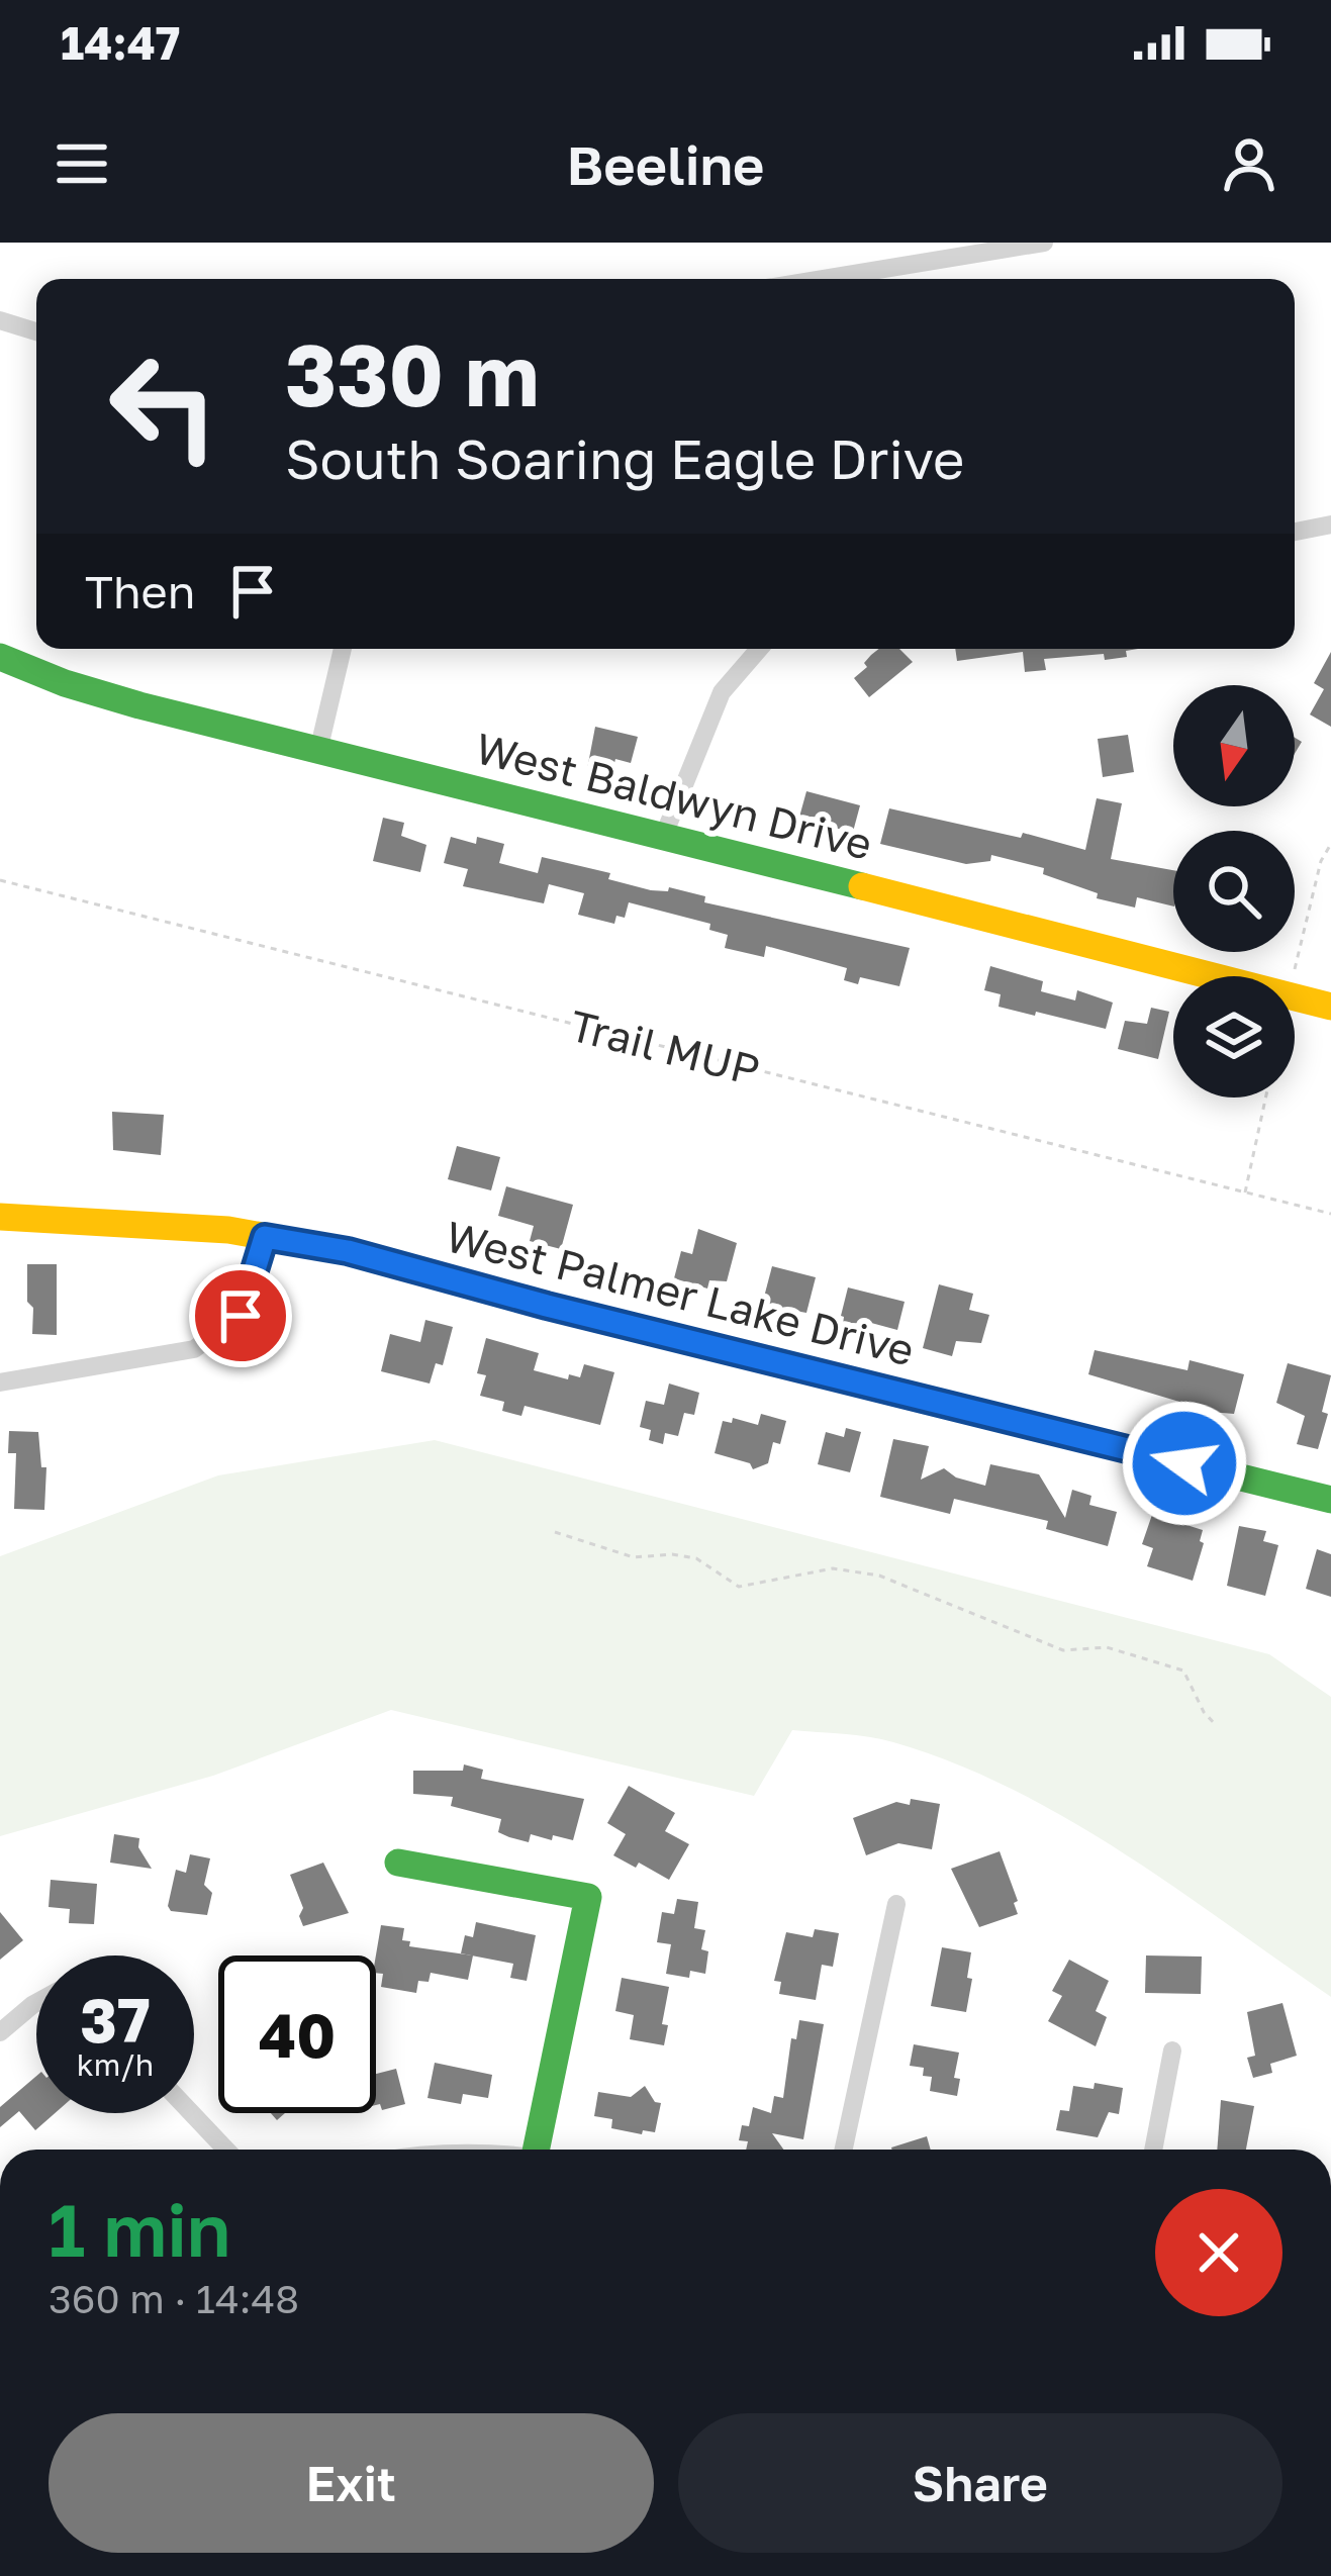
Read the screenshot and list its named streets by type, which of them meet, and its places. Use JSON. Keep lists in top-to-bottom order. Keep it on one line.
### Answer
{"streets":{"street":["West Baldwyn Drive","West Palmer Lake Drive"],"path":["Trail MUP"]},"north":"bottom","page":{"status":"14:47","header":"Beeline","turn":["330 m","South Soaring Eagle Drive"],"then":"Then","speed":"37 km/h","limit":"40","heading":["1 min","360 m · 14:48"],"buttons":["Exit","Share"]}}
